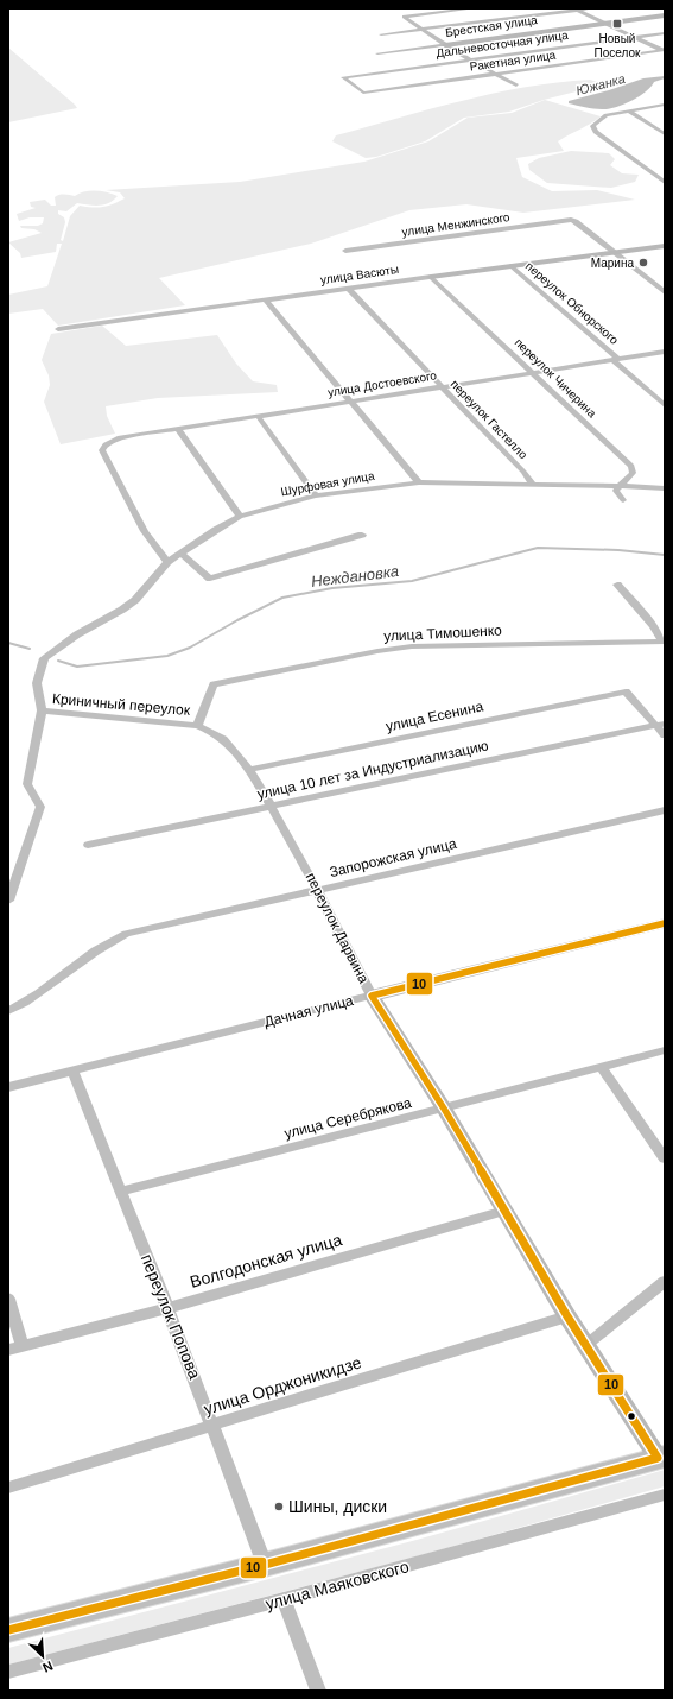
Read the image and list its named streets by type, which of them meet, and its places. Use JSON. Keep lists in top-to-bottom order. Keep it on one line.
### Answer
{"streets":{"street":["Брестская улица","Дальневосточная улица","Ракетная улица","улица Менжинского","улица Васюты","переулок Обнорского","переулок Чичерина","улица Достоевского","переулок Гастелло","Шурфовая улица","улица Тимошенко","Криничный переулок","улица Есенина","улица 10 лет за Индустриализацию","Запорожская улица","переулок Дарвина","Дачная улица","улица Серебрякова","Волгодонская улица","переулок Попова","улица Орджоникидзе","улица Маяковского"]},"crossings":[["Дальневосточная улица","Ракетная улица"],["улица Менжинского","улица Васюты"],["улица Васюты","переулок Обнорского"],["улица Васюты","переулок Чичерина"],["улица Васюты","переулок Гастелло"],["переулок Обнорского","улица Достоевского"],["переулок Чичерина","улица Достоевского"],["переулок Чичерина","Шурфовая улица"],["улица Достоевского","переулок Гастелло"],["улица Достоевского","Шурфовая улица"],["переулок Гастелло","Шурфовая улица"],["Шурфовая улица","Криничный переулок"],["улица Тимошенко","Криничный переулок"],["улица Тимошенко","переулок Дарвина"],["Криничный переулок","переулок Дарвина"],["улица Есенина","улица 10 лет за Индустриализацию"],["улица Есенина","переулок Дарвина"],["улица 10 лет за Индустриализацию","переулок Дарвина"],["Запорожская улица","переулок Дарвина"],["переулок Дарвина","Дачная улица"],["переулок Дарвина","улица Серебрякова"],["переулок Дарвина","Волгодонская улица"],["переулок Дарвина","улица Орджоникидзе"],["Дачная улица","переулок Попова"],["улица Серебрякова","переулок Попова"],["Волгодонская улица","переулок Попова"],["переулок Попова","улица Орджоникидзе"]],"water":["Южанка","Неждановка"],"places":{"transit":["Новый Поселок"],"other":["Марина","Шины, диски"]},"lines":["transit line 10"],"north":"bottom right"}
